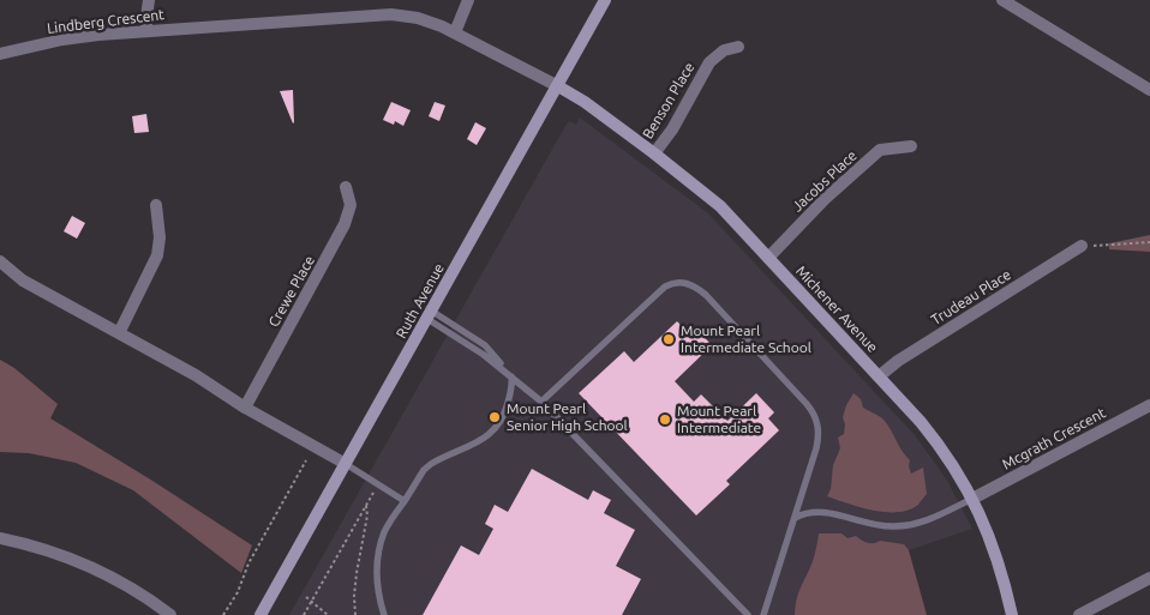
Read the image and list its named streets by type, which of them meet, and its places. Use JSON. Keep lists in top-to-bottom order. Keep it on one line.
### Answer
{"streets":{"street":["Lindberg Crescent","Benson Place","Jacobs Place","Crewe Place","Trudeau Place","Ruth Avenue","Michener Avenue","Mcgrath Crescent"]},"crossings":[["Lindberg Crescent","Ruth Avenue"],["Lindberg Crescent","Michener Avenue"],["Benson Place","Michener Avenue"],["Jacobs Place","Michener Avenue"],["Trudeau Place","Michener Avenue"],["Ruth Avenue","Michener Avenue"],["Michener Avenue","Mcgrath Crescent"]],"places":["Mount Pearl Intermediate School","Mount Pearl Senior High School","Mount Pearl Intermediate"]}
